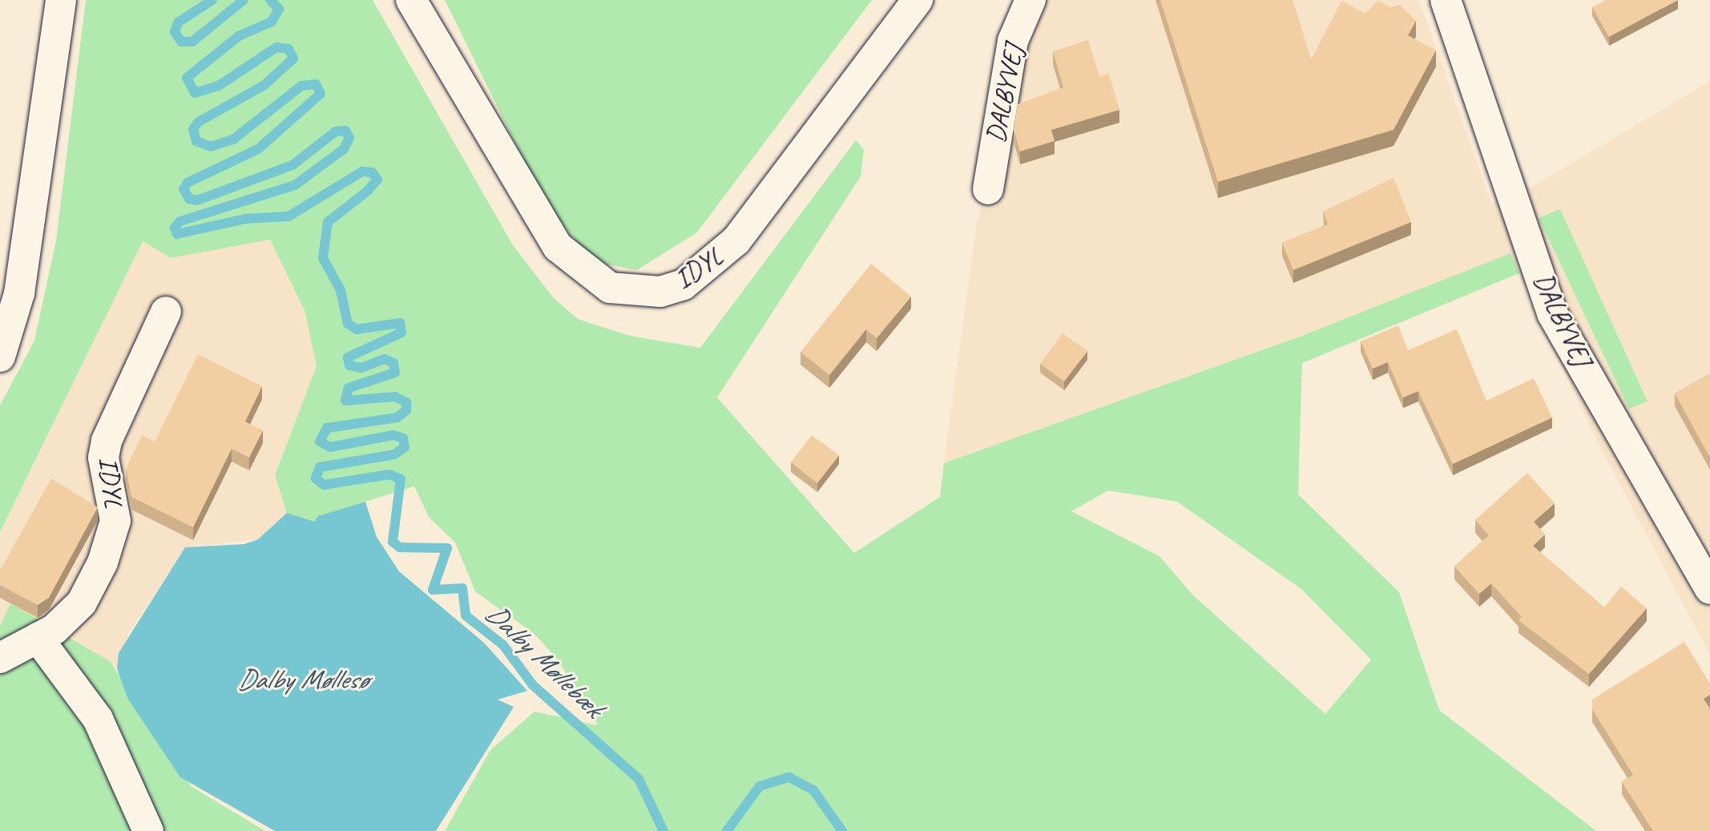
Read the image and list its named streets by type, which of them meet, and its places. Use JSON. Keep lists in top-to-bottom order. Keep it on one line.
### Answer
{"streets":{"street":["DALBYVEJ","IDYL"]},"water":["Dalby Møllebæk","Dalby Møllesø"]}
